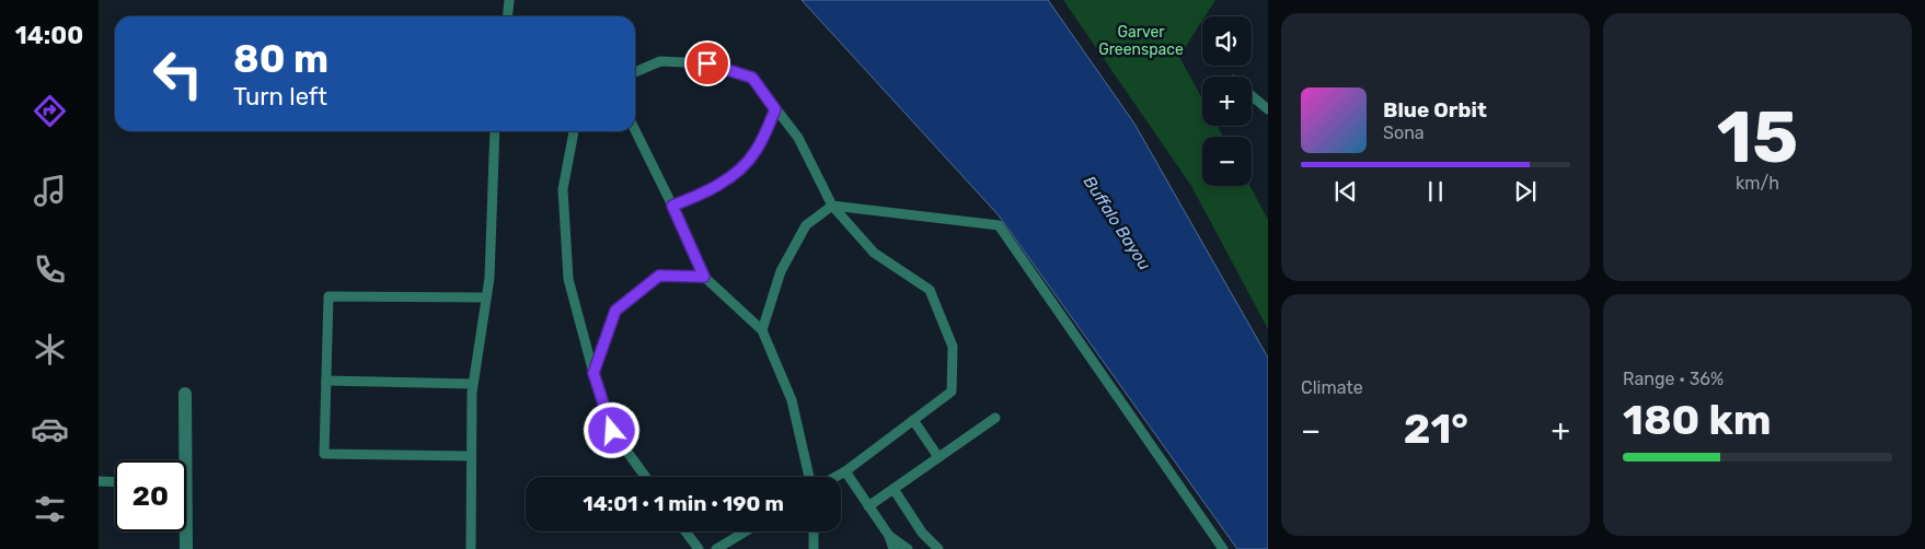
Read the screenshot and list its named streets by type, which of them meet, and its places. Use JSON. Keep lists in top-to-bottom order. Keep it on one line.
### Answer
{"water":["Buffalo Bayou"],"parks":["Garver Greenspace"],"page":{"tabs":"14:00","tile":[["15","km/h"],"Climate",["Range · 36%","180 km"]],"map_buttons":["+","−"],"turn":["80 m","Turn left"],"song":["Blue Orbit","Sona"],"heat":["−","21°","+"],"limit":"20","trip":"14:01 · 1 min · 190 m"}}
